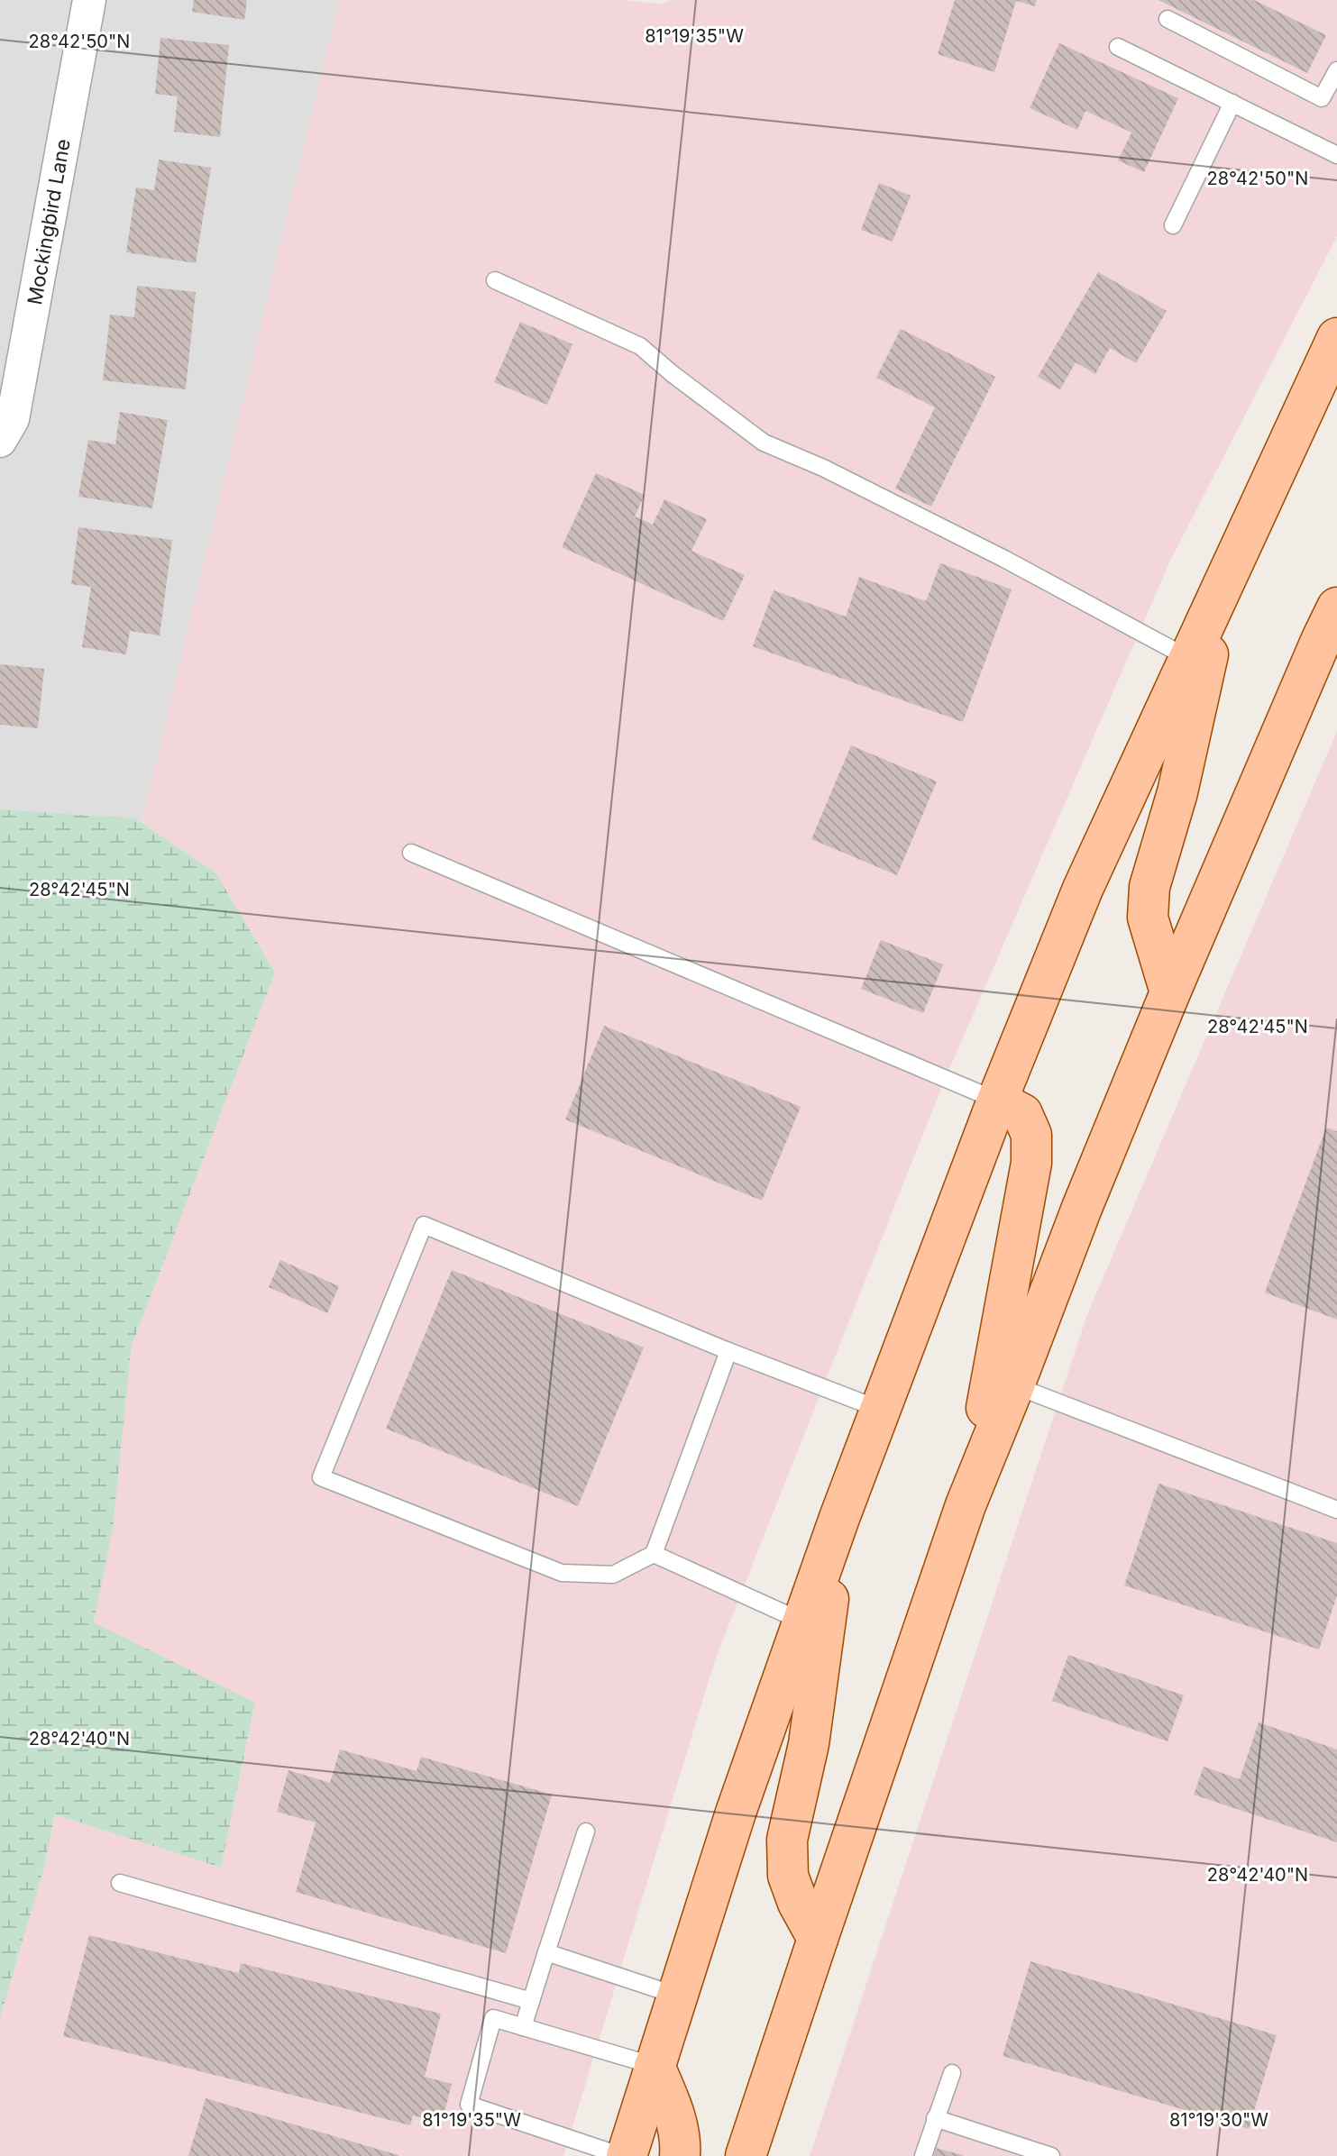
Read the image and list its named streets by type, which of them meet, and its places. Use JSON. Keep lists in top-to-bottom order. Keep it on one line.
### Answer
{"streets":{"street":["Mockingbird Lane"]},"coordinates":["81°19'35\"W","28°42'50\"N","28°42'45\"N","28°42'40\"N","81°19'30\"W"]}
